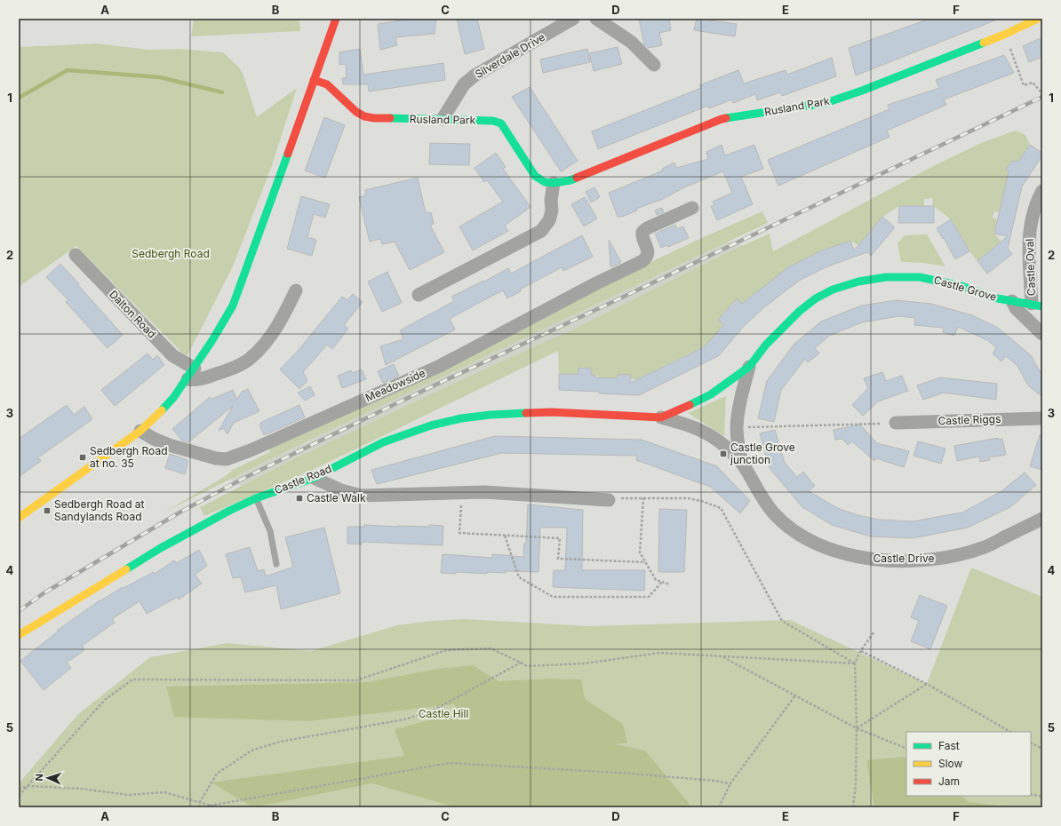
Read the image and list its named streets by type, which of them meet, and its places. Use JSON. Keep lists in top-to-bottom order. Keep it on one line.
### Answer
{"streets":{"main road":["Rusland Park","Castle Grove","Castle Road"],"street":["Silverdale Drive","Castle Oval","Dalton Road","Meadowside","Castle Riggs","Castle Drive"]},"crossings":[["Silverdale Drive","Rusland Park"],["Castle Oval","Castle Grove"],["Castle Grove","Castle Road"],["Castle Grove","Castle Drive"]],"parks":["Sedbergh Road","Castle Hill"],"places":{"transit":["Castle Grove junction","Sedbergh Road at no. 35","Castle Walk","Sedbergh Road at Sandylands Road"]},"legend":["Fast","Slow","Jam"],"north":"left","grid":{"columns":["A","B","C","D","E","F"],"rows":["1","2","3","4","5"]}}
